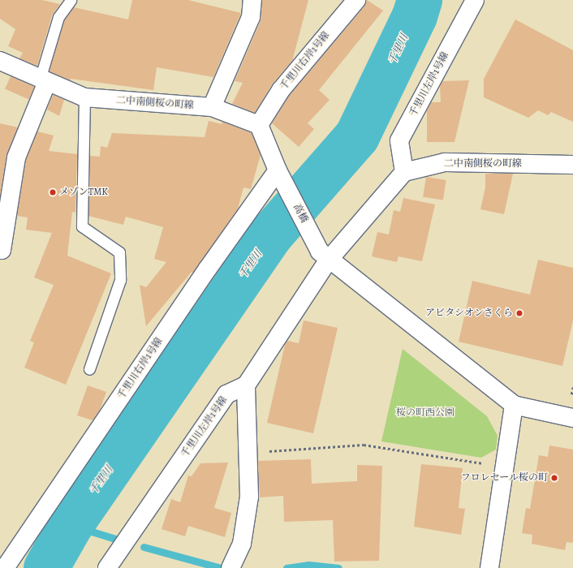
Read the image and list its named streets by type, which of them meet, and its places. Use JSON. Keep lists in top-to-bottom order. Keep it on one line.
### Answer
{"streets":{"street":["千里川右岸1号線","千里川左岸1号線","二中南側桜の町線","高橋"]},"crossings":[["千里川右岸1号線","二中南側桜の町線"],["千里川右岸1号線","高橋"],["千里川左岸1号線","二中南側桜の町線"]],"water":["千里川"],"parks":["桜の町西公園"],"places":["メゾンTMK","アビタシオンさくら","フロレセール桜の町"]}
